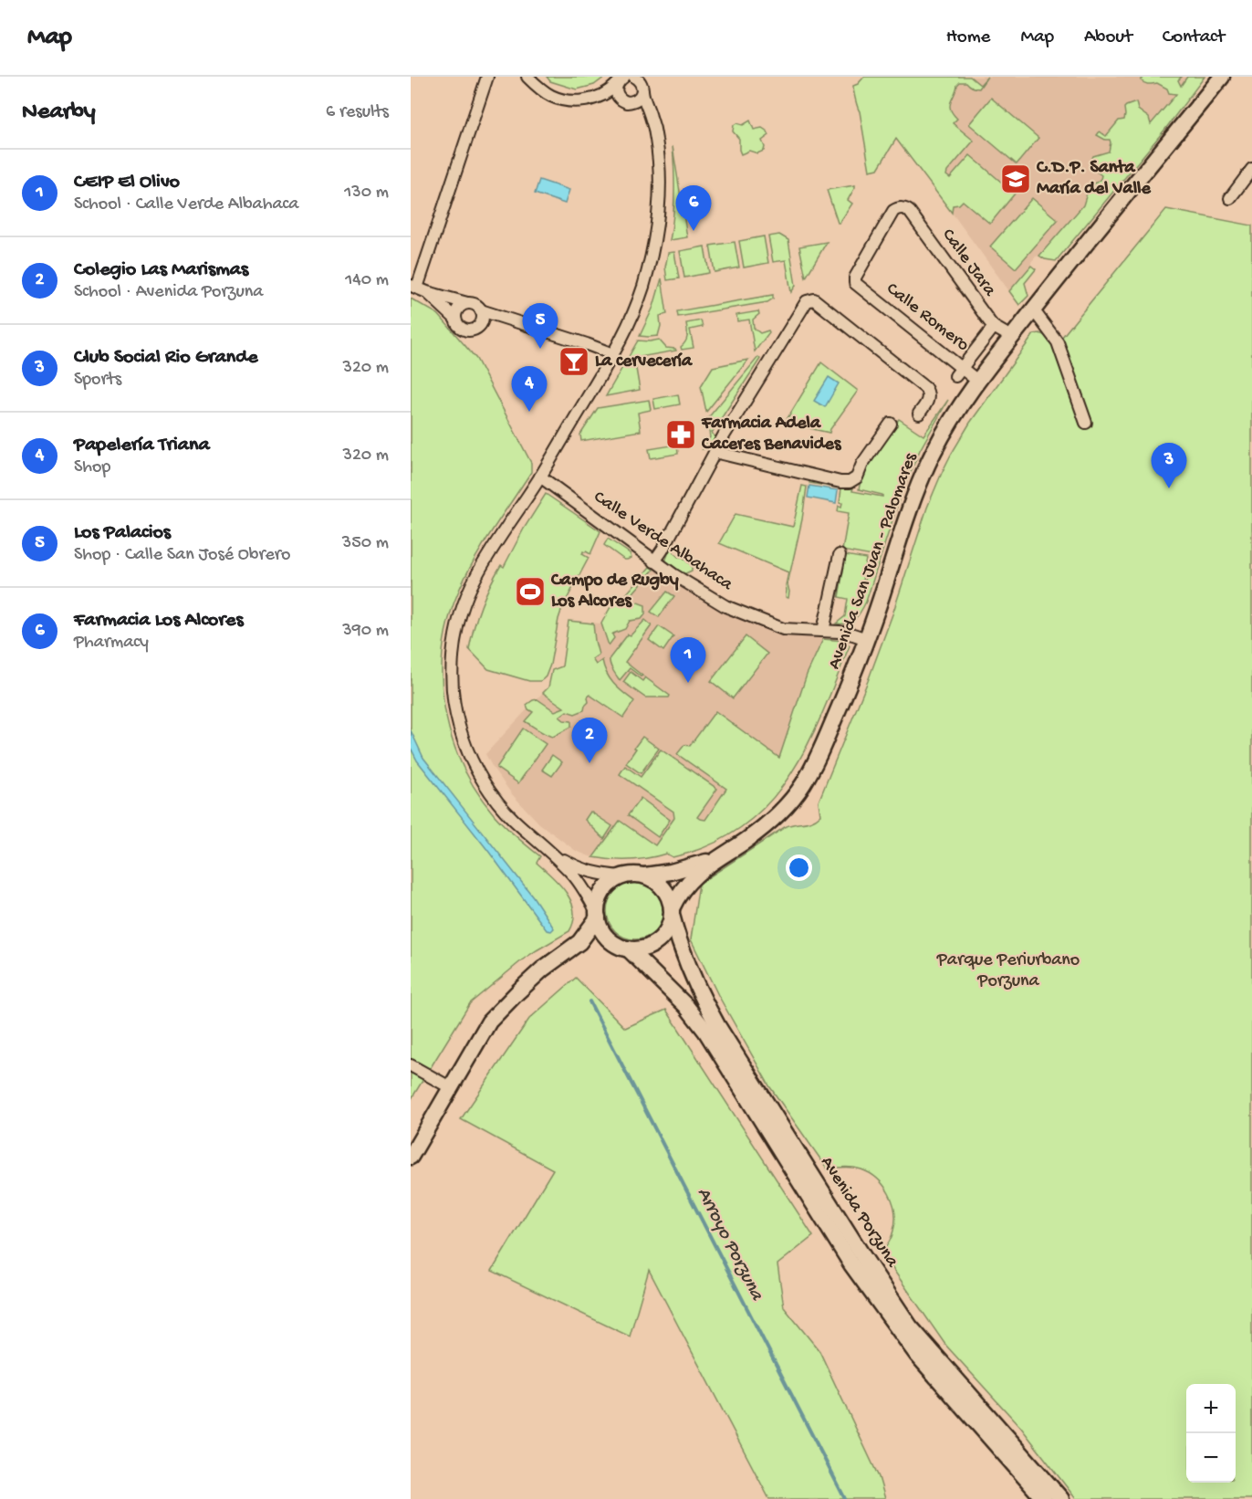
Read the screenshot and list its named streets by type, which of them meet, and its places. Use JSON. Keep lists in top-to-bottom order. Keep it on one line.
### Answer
{"streets":{"street":["Calle Jara","Calle Romero","Calle Verde Albahaca","Avenida San Juan - Palomares","Avenida Porzuna"]},"crossings":[["Calle Jara","Calle Romero"],["Calle Jara","Avenida San Juan - Palomares"],["Calle Romero","Avenida San Juan - Palomares"],["Calle Verde Albahaca","Avenida San Juan - Palomares"]],"water":["Arroyo Porzuna"],"parks":["Parque Periurbano Porzuna"],"places":{"school or university":["C.D.P. Santa María del Valle"],"bar":["La cervecería"],"pharmacy":["Farmacia Adela Caceres Benavides"],"sports":["Campo de Rugby Los Alcores"]},"page":{"header":"Map","nav":["Home","Map","About","Contact"],"heading":["Nearby","6 results"],"list":[{"mark":"1","name":"CEIP El Olivo","note":"School · Calle Verde Albahaca","value":"130 m"},{"mark":"2","name":"Colegio Las Marismas","note":"School · Avenida Porzuna","value":"140 m"},{"mark":"3","name":"Club Social Rio Grande","note":"Sports","value":"320 m"},{"mark":"4","name":"Papelería Triana","note":"Shop","value":"320 m"},{"mark":"5","name":"Los Palacios","note":"Shop · Calle San José Obrero","value":"350 m"},{"mark":"6","name":"Farmacia Los Alcores","note":"Pharmacy","value":"390 m"}],"pins":["6","5","4","3","1","2"],"map_buttons":["+","−"]}}
